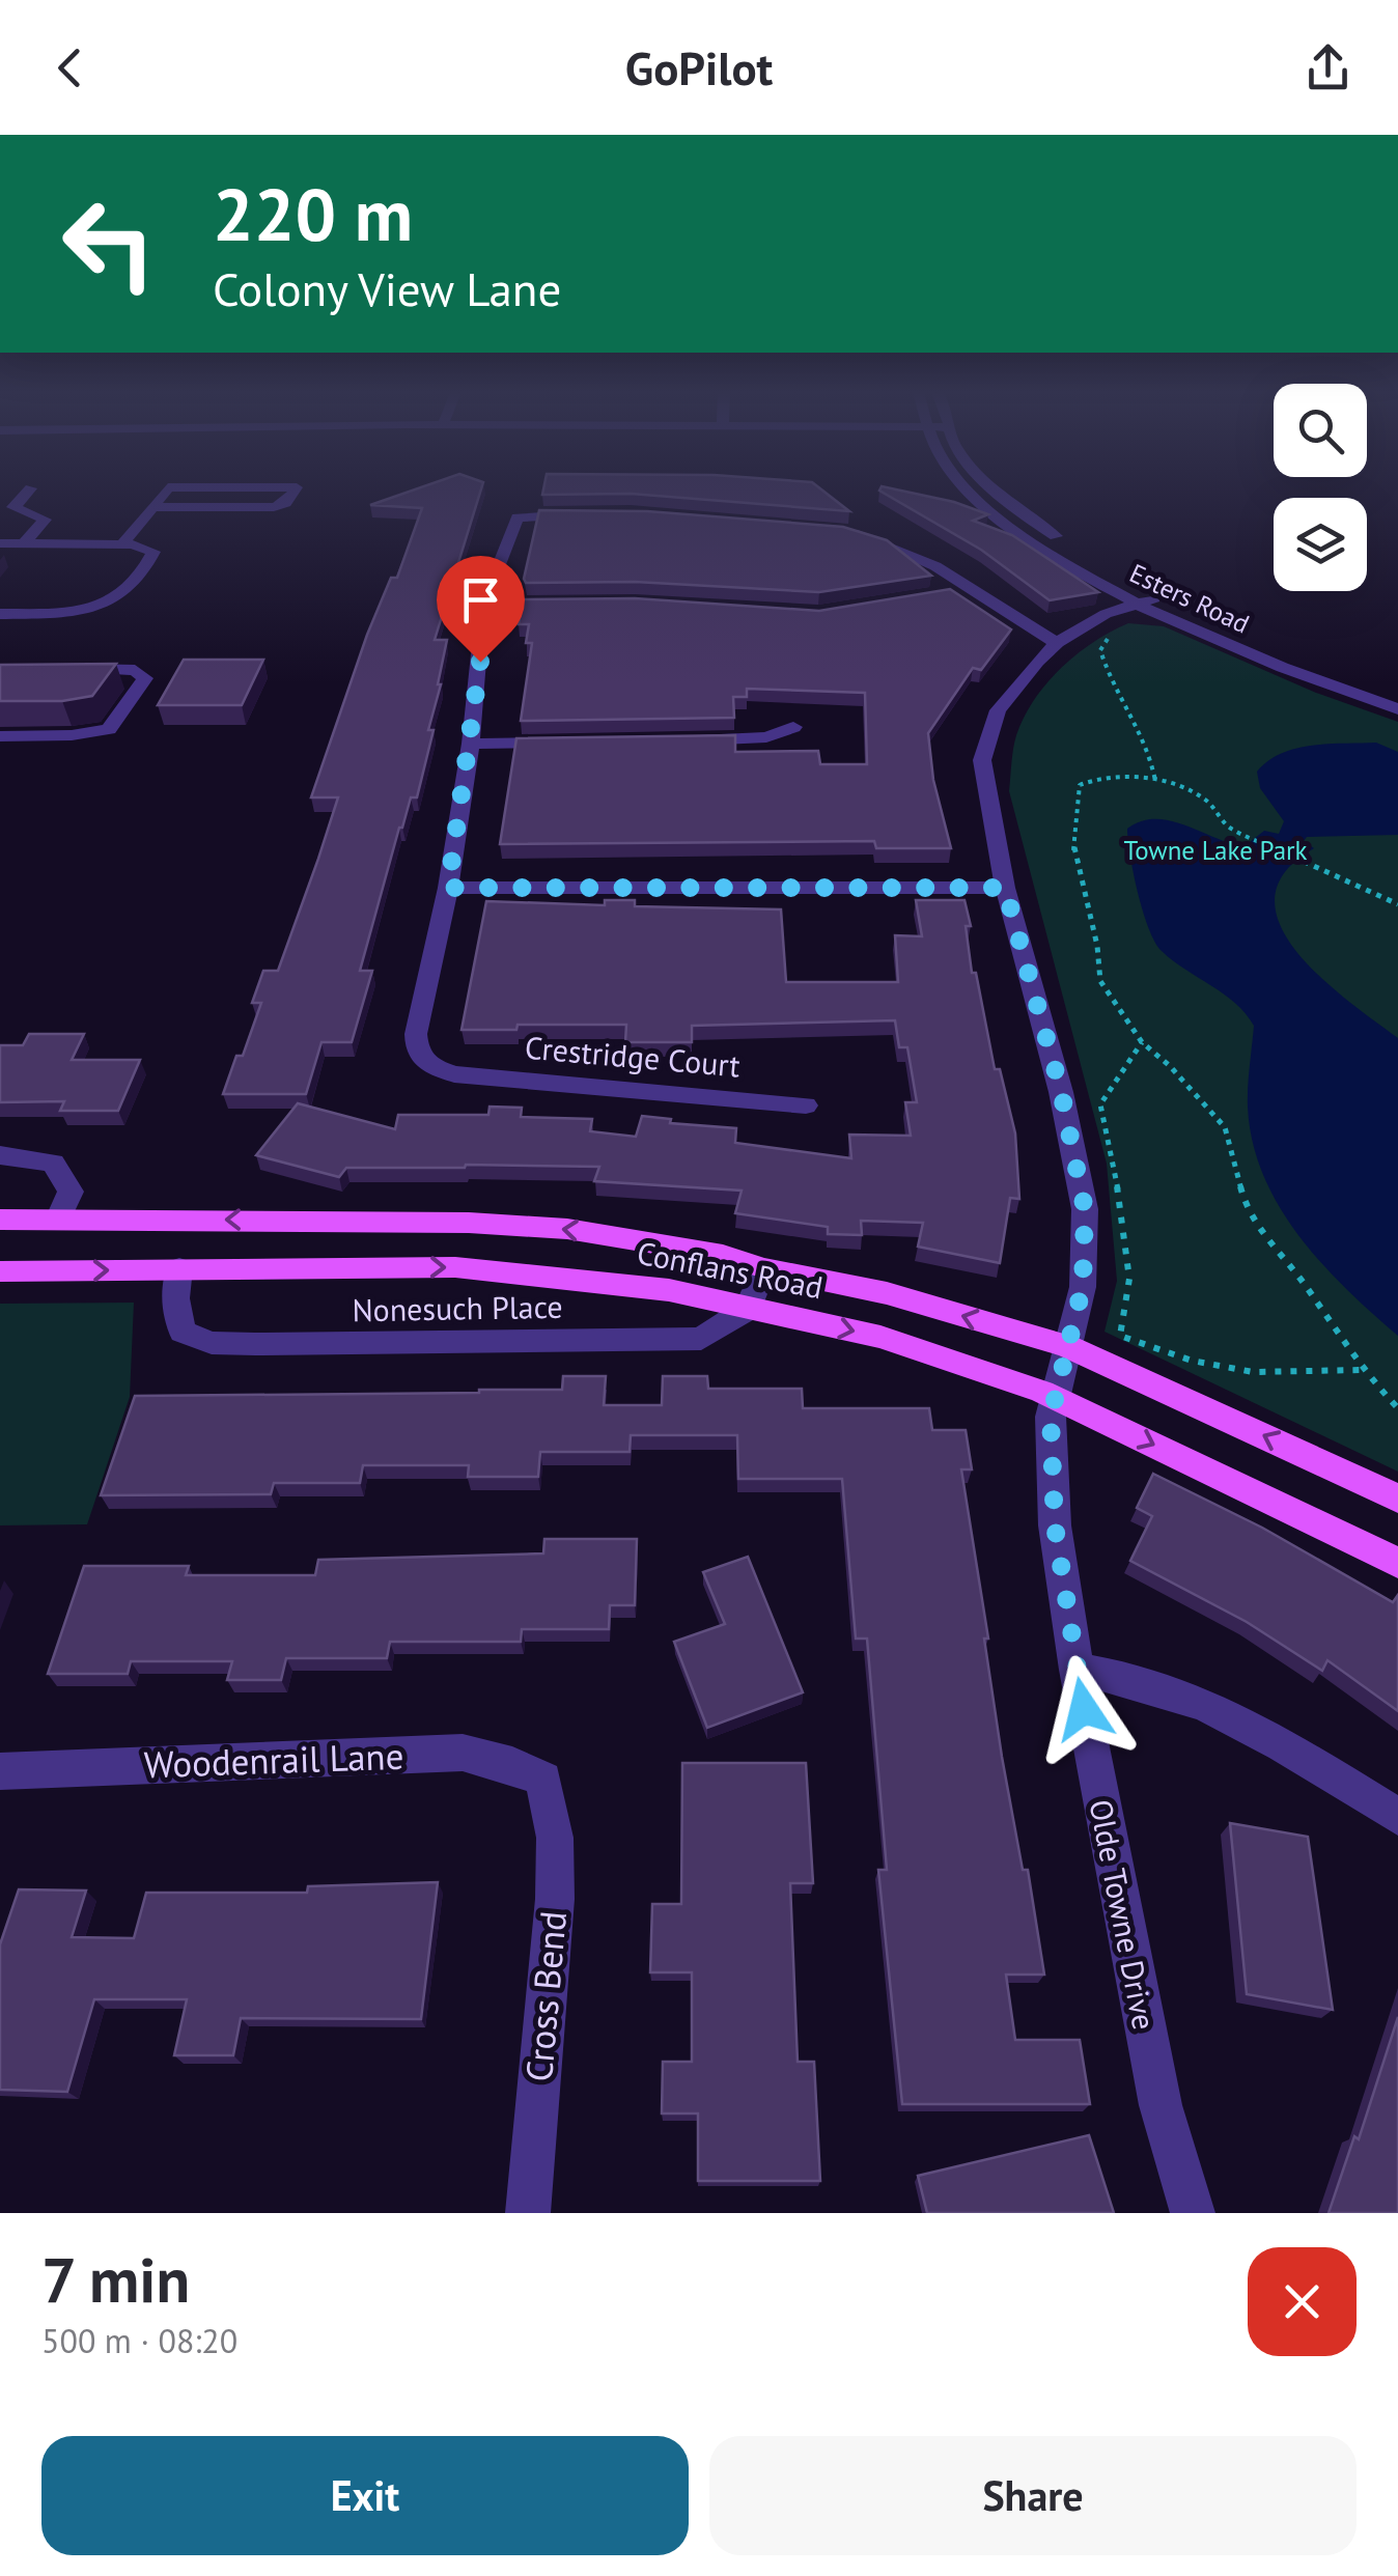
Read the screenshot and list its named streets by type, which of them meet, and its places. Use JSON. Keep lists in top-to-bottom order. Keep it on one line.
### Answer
{"streets":{"main road":["Conflans Road"],"street":["Esters Road","Crestridge Court","Nonesuch Place","Woodenrail Lane","Olde Towne Drive","Cross Bend"]},"crossings":[["Esters Road","Olde Towne Drive"],["Conflans Road","Nonesuch Place"],["Conflans Road","Olde Towne Drive"],["Woodenrail Lane","Cross Bend"]],"parks":["Towne Lake Park"],"page":{"header":"GoPilot","turn":["220 m","Colony View Lane"],"heading":["7 min","500 m · 08:20"],"buttons":["Exit","Share"]}}
